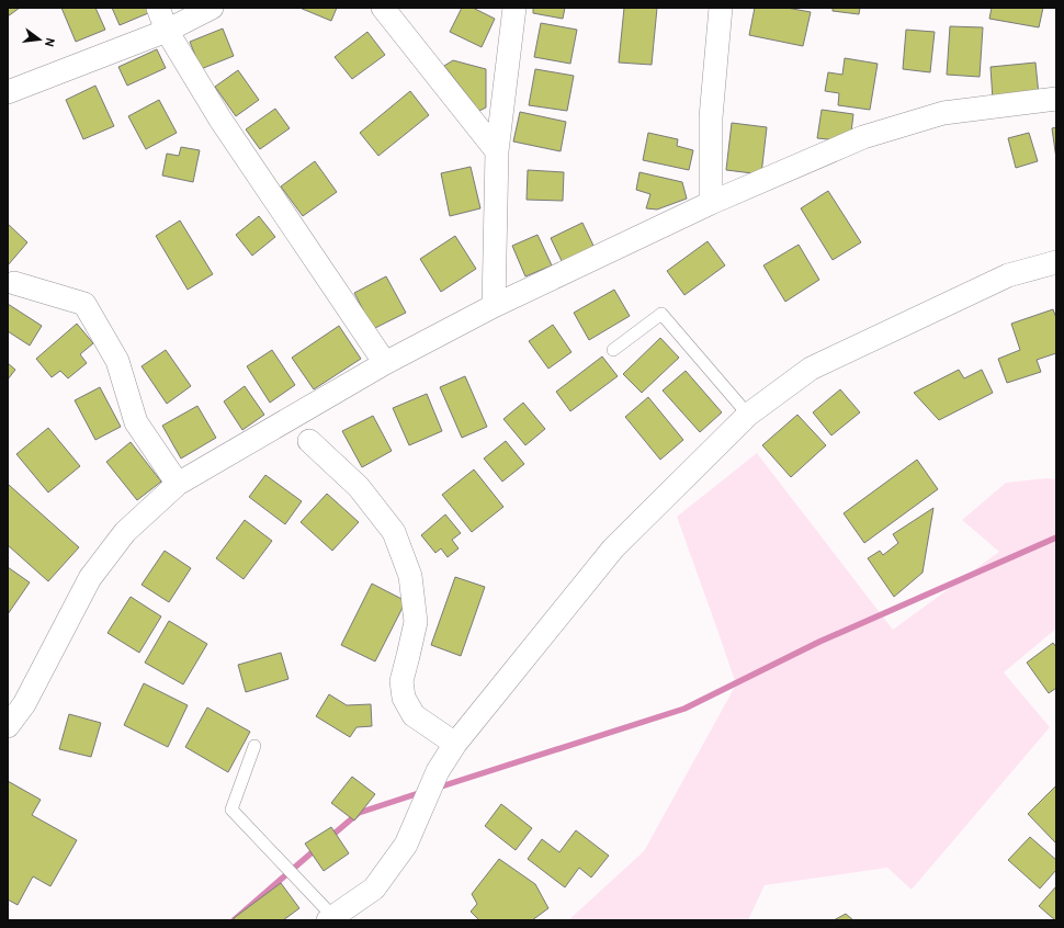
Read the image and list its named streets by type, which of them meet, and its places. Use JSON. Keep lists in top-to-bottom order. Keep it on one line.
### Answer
{"north":"right"}
